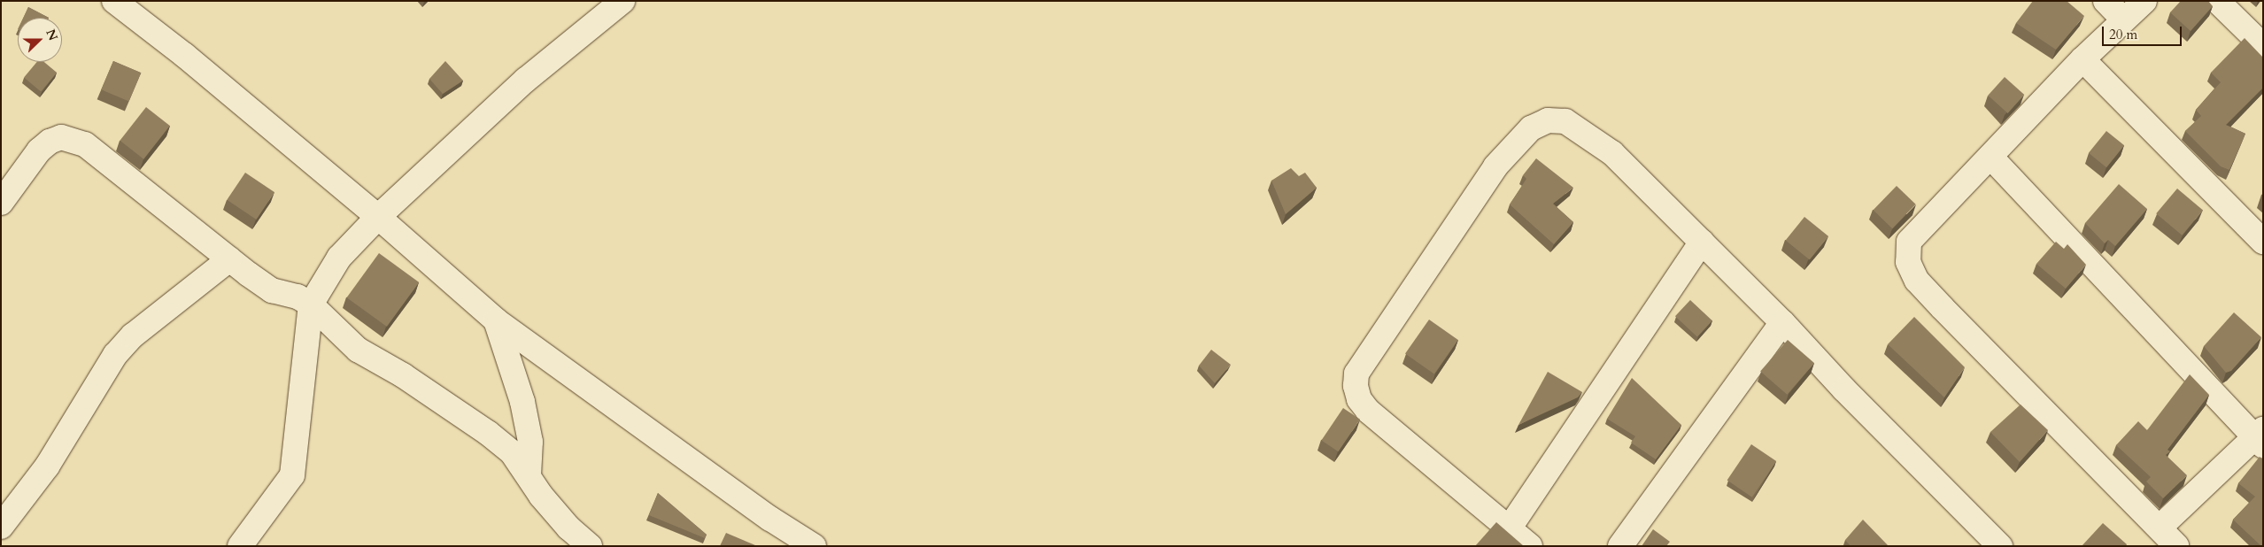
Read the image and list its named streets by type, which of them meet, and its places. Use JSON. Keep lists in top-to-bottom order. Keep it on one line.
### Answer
{"scale_bar":"20 m","north":"right"}
